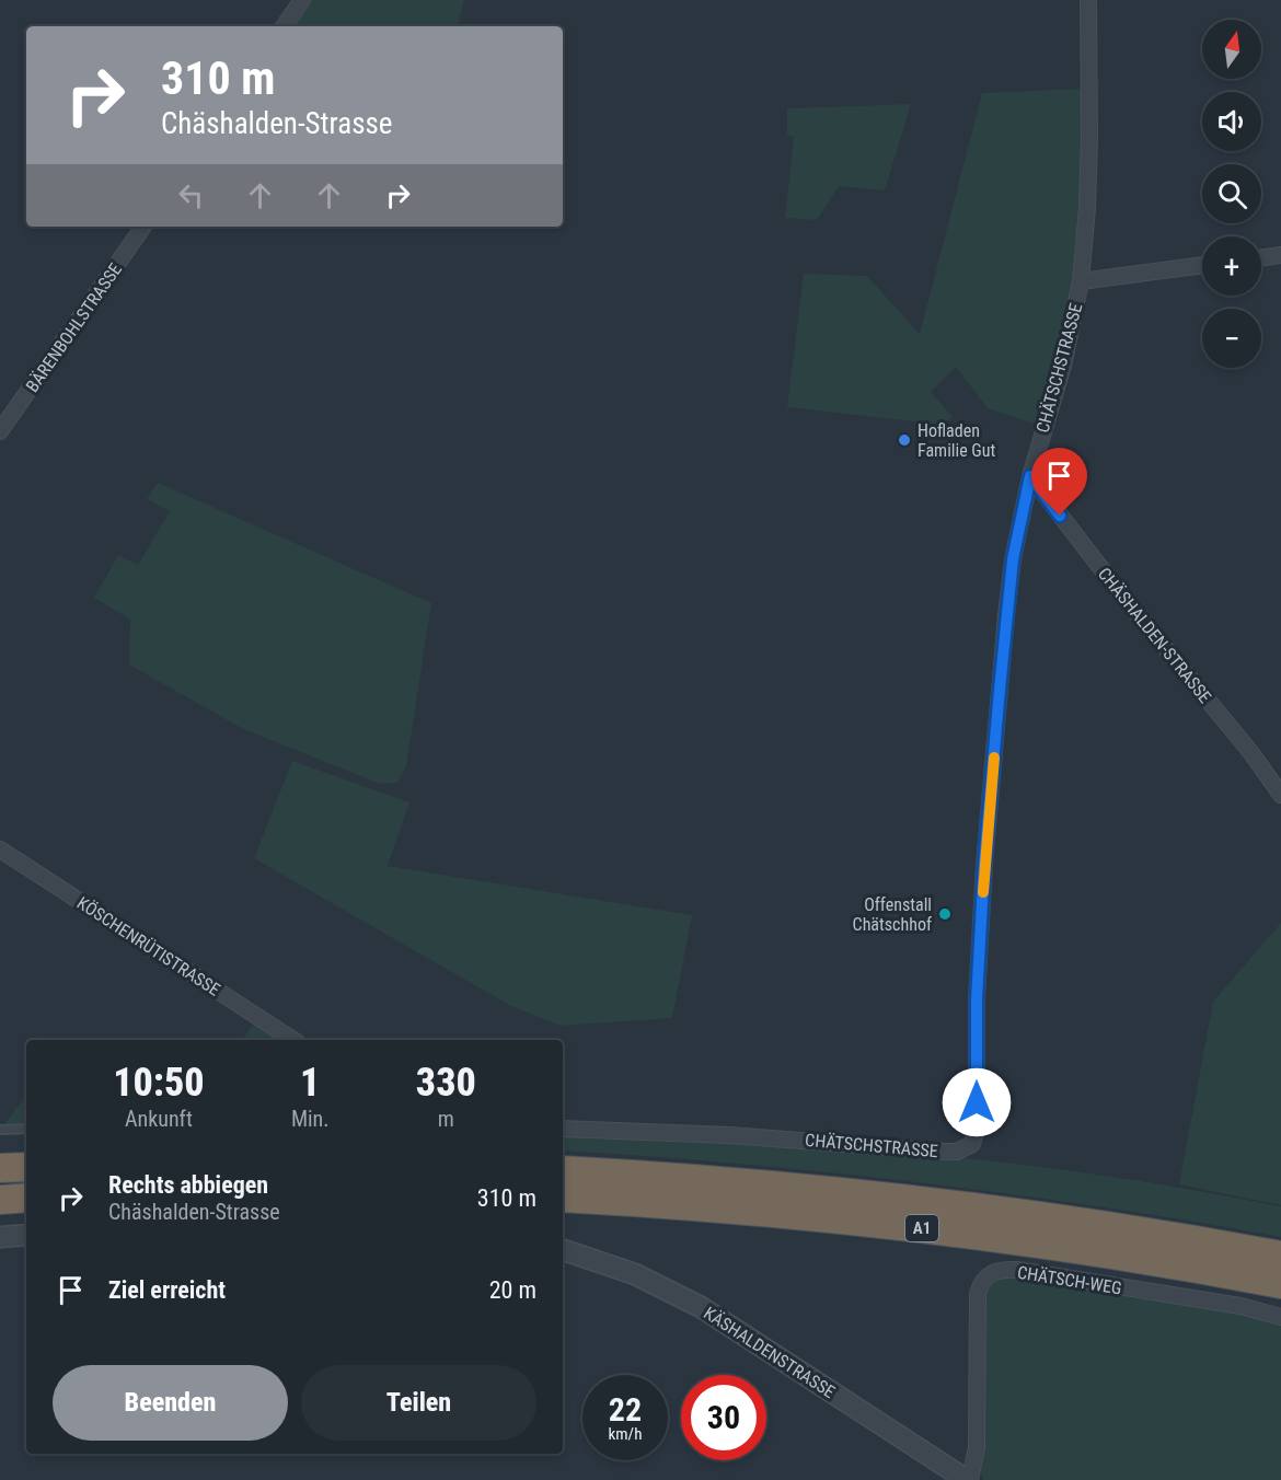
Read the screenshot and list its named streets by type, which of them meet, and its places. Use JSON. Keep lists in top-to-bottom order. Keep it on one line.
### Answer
{"streets":{"highway":["A1"],"street":["BÄRENBOHLSTRASSE","CHÄTSCHSTRASSE","CHÄSHALDEN-STRASSE","KÖSCHENRÜTISTRASSE","CHÄTSCH-WEG","KÄSHALDENSTRASSE"]},"crossings":[["CHÄTSCHSTRASSE","CHÄSHALDEN-STRASSE"],["CHÄTSCH-WEG","KÄSHALDENSTRASSE"]],"places":["Hofladen Familie Gut","Offenstall Chätschhof"],"north":"top","page":{"map_buttons":["+","−"],"turn":["310 m","Chäshalden-Strasse"],"eta":["10:50","Ankunft","1","Min.","330","m"],"list":[{"name":"Rechts abbiegen","note":"Chäshalden-Strasse","value":"310 m"},{"name":"Ziel erreicht","value":"20 m"}],"buttons":["Beenden","Teilen"],"speed":"22 km/h","limit":"30"}}
